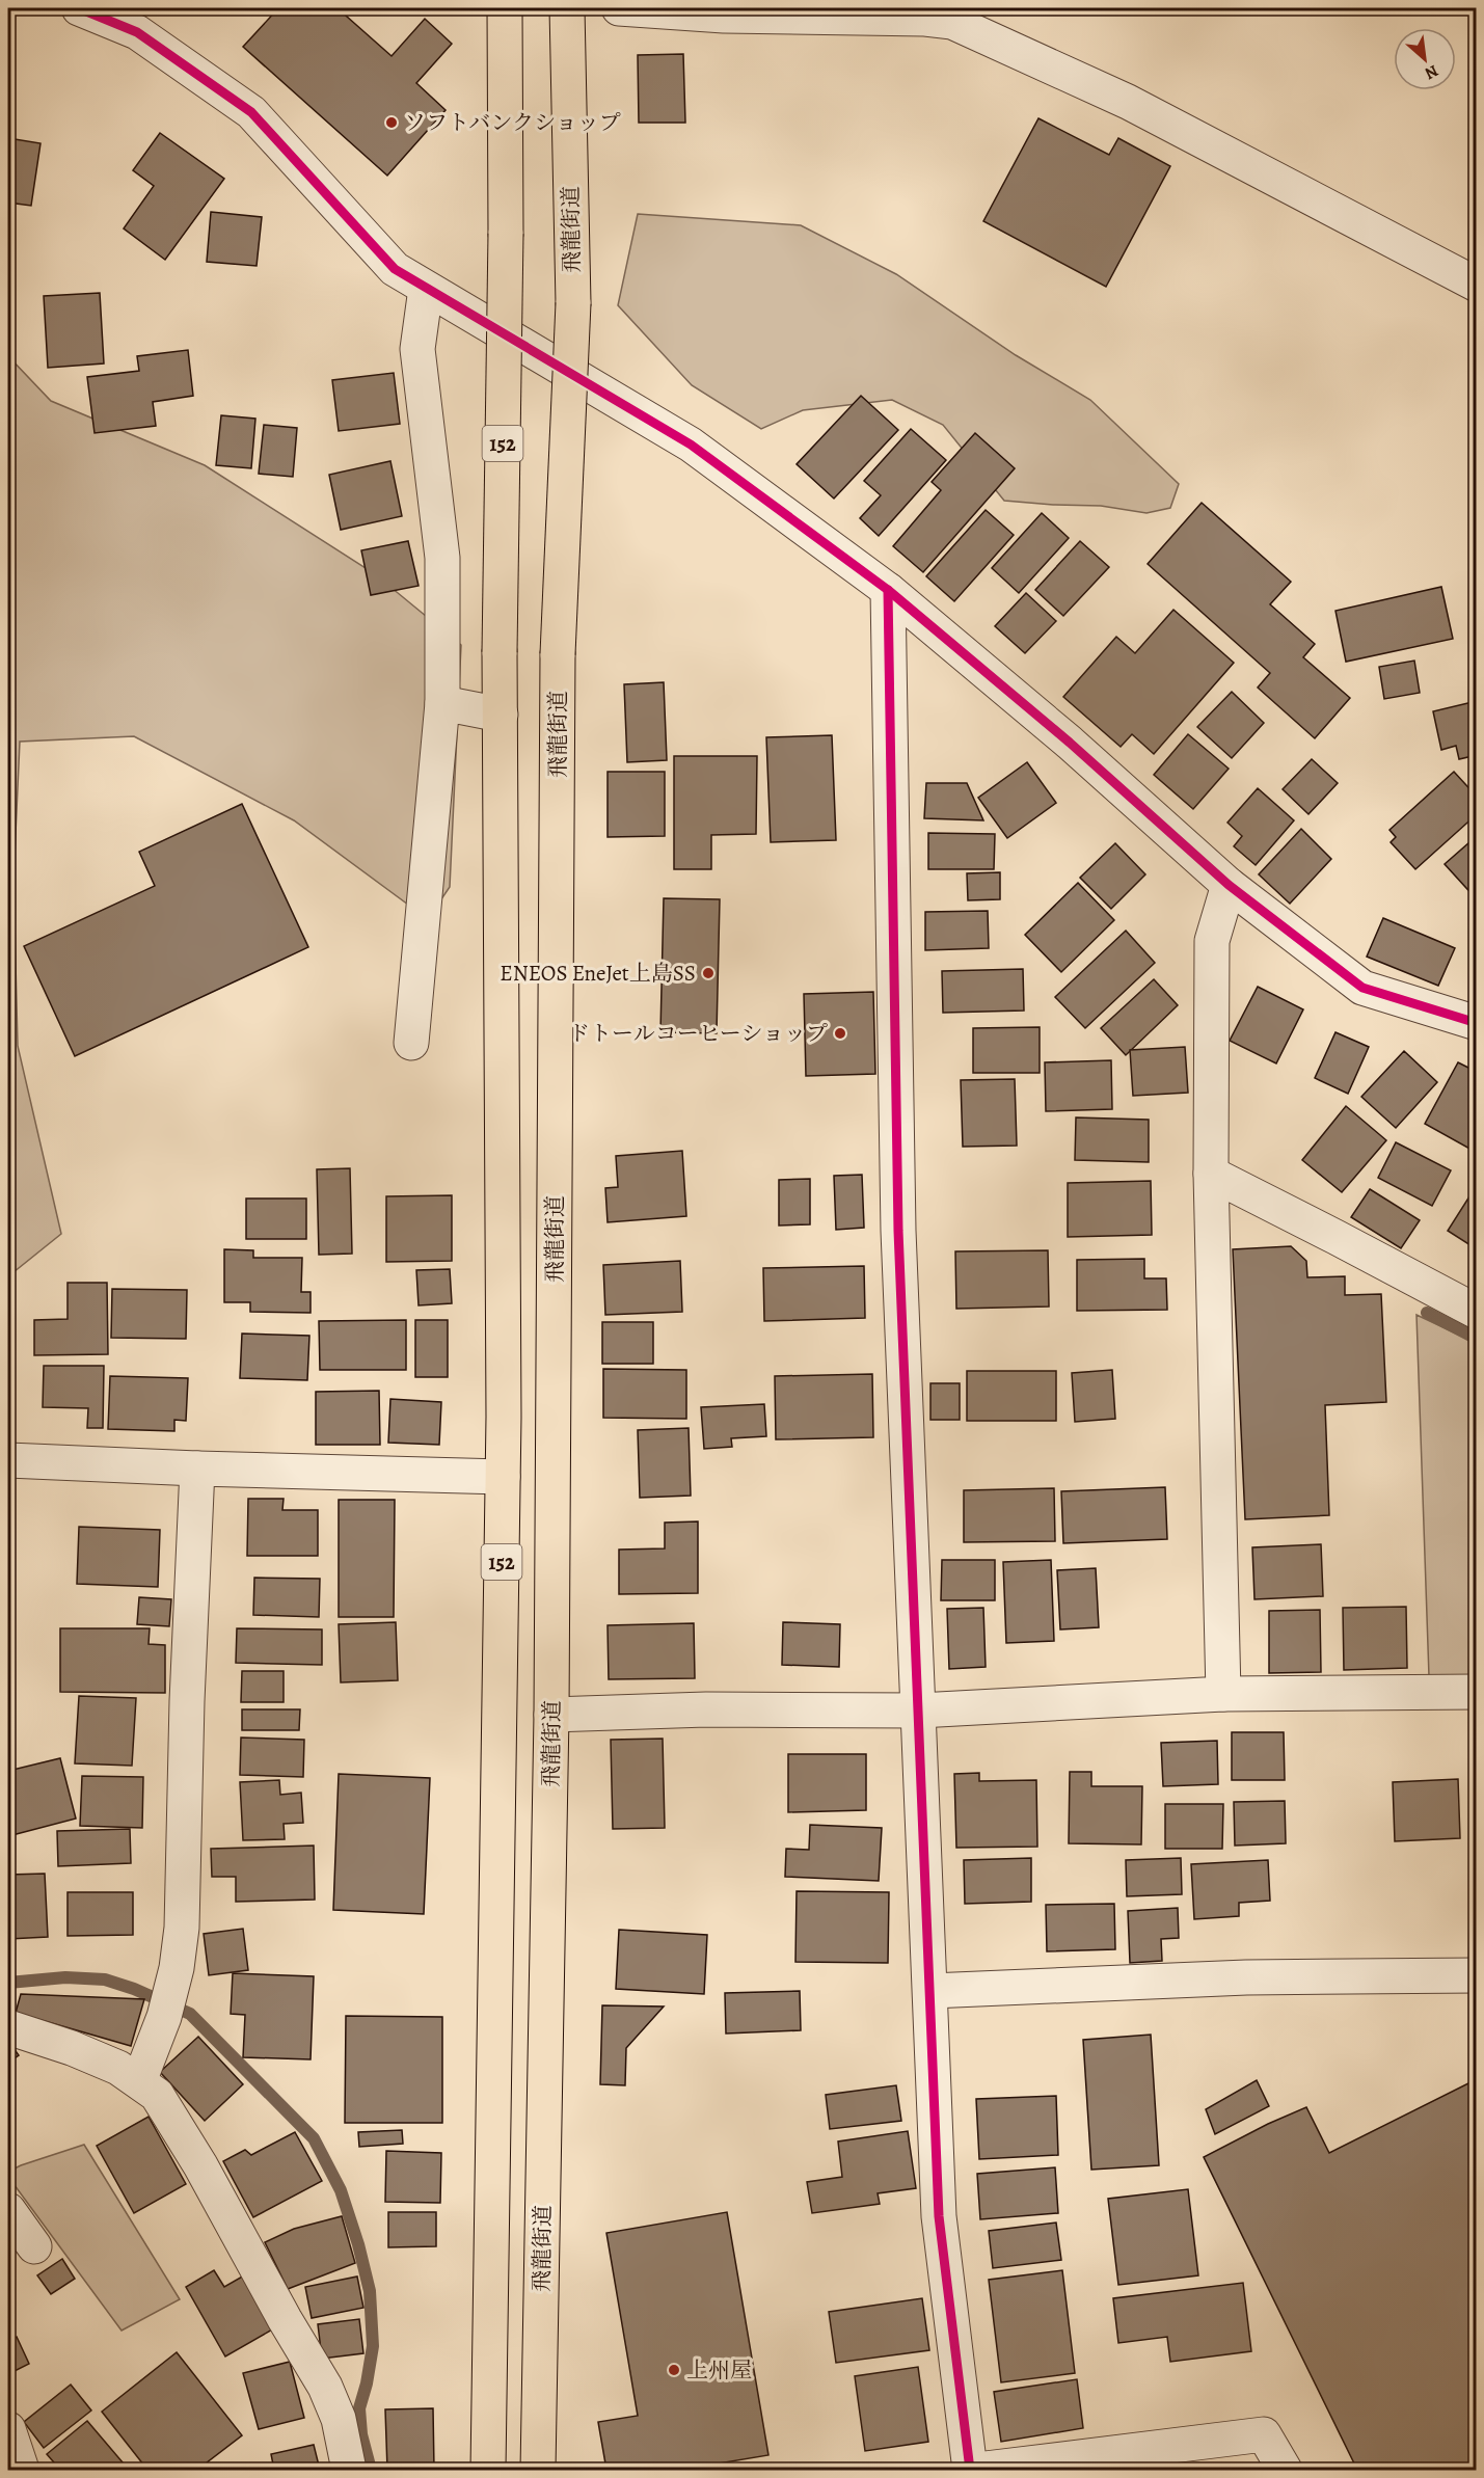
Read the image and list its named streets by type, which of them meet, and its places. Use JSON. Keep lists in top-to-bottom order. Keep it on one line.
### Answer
{"streets":{"highway":["飛龍街道","152"]},"places":["ソフトバンクショップ","ENEOS EneJet上島SS","ドトールコーヒーショップ","上州屋"],"north":"bottom right"}
